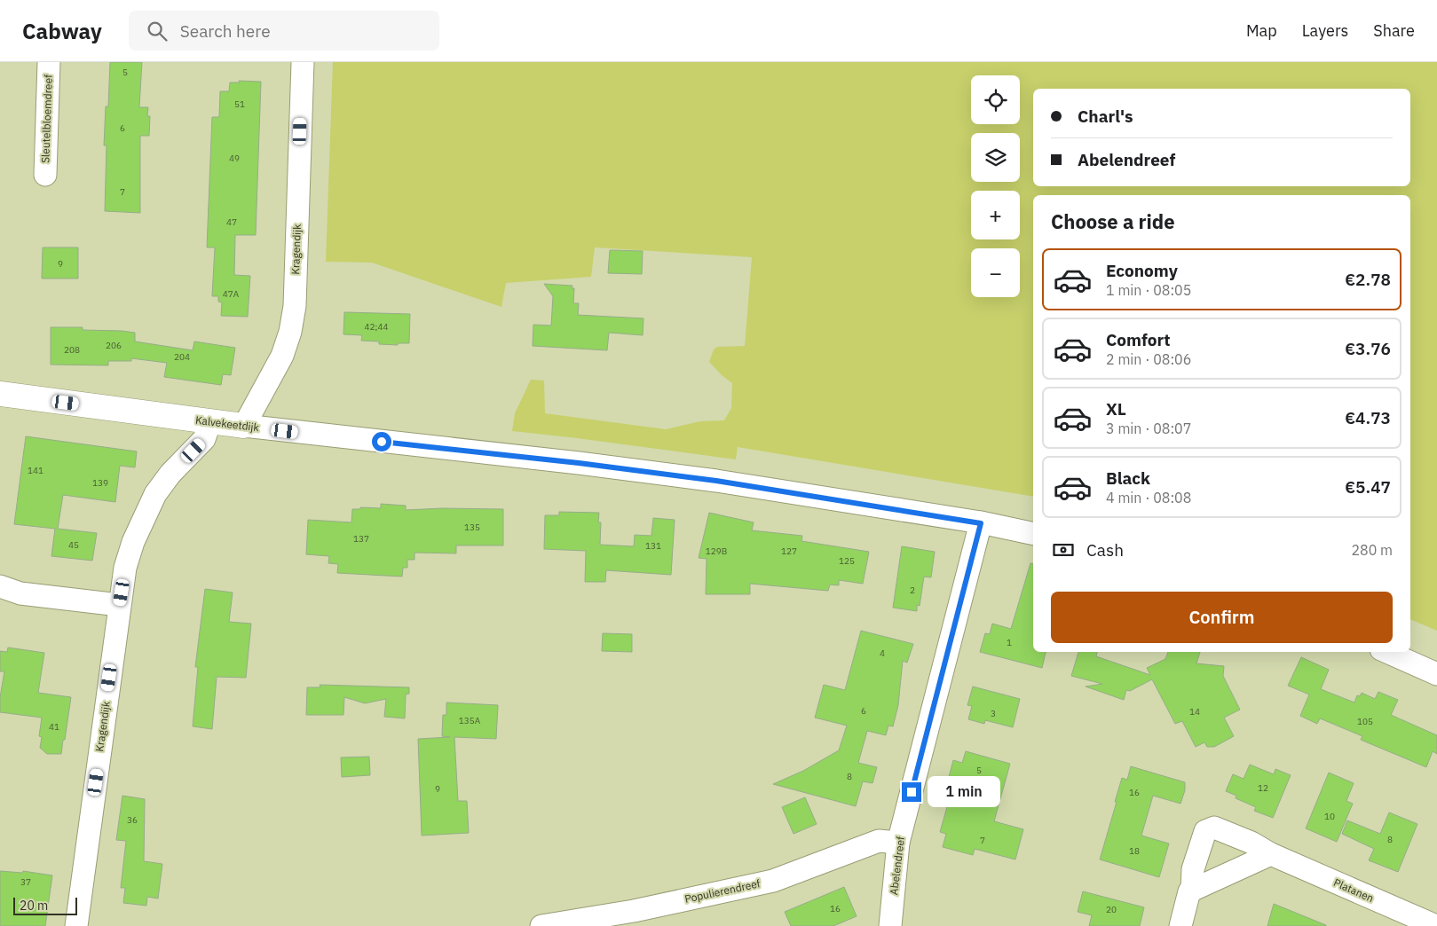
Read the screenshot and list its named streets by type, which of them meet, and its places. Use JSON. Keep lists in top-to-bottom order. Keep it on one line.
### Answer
{"streets":{"street":["Sleutelbloemdreef","Kragendijk","Kalvekeetdijk","Abelendreef","Platanen","Populierendreef"]},"crossings":[["Kragendijk","Kalvekeetdijk"],["Kalvekeetdijk","Abelendreef"],["Abelendreef","Populierendreef"]],"house_numbers":["5","51","6","49","7","47","9","47A","42;44","206","208","204","141","139","135","137","45","131","129B","127","125","2","1","4","6","14","3","135A","105","41","5","8","12","9","16","10","36","8","7","18","37","16","20"],"scale_bar":"20 m","page":{"header":"Cabway","search":"Search here","nav":["Map","Layers","Share"],"map_buttons":["+","−"],"banner":["Charl's","Abelendreef"],"heading":"Choose a ride","list":[{"name":"Economy","note":"1 min · 08:05","value":"€2.78"},{"name":"Comfort","note":"2 min · 08:06","value":"€3.76"},{"name":"XL","note":"3 min · 08:07","value":"€4.73"},{"name":"Black","note":"4 min · 08:08","value":"€5.47"}],"pay":["Cash","280 m"],"buttons":"Confirm","bubble":"1 min","scale":"20 m"}}
